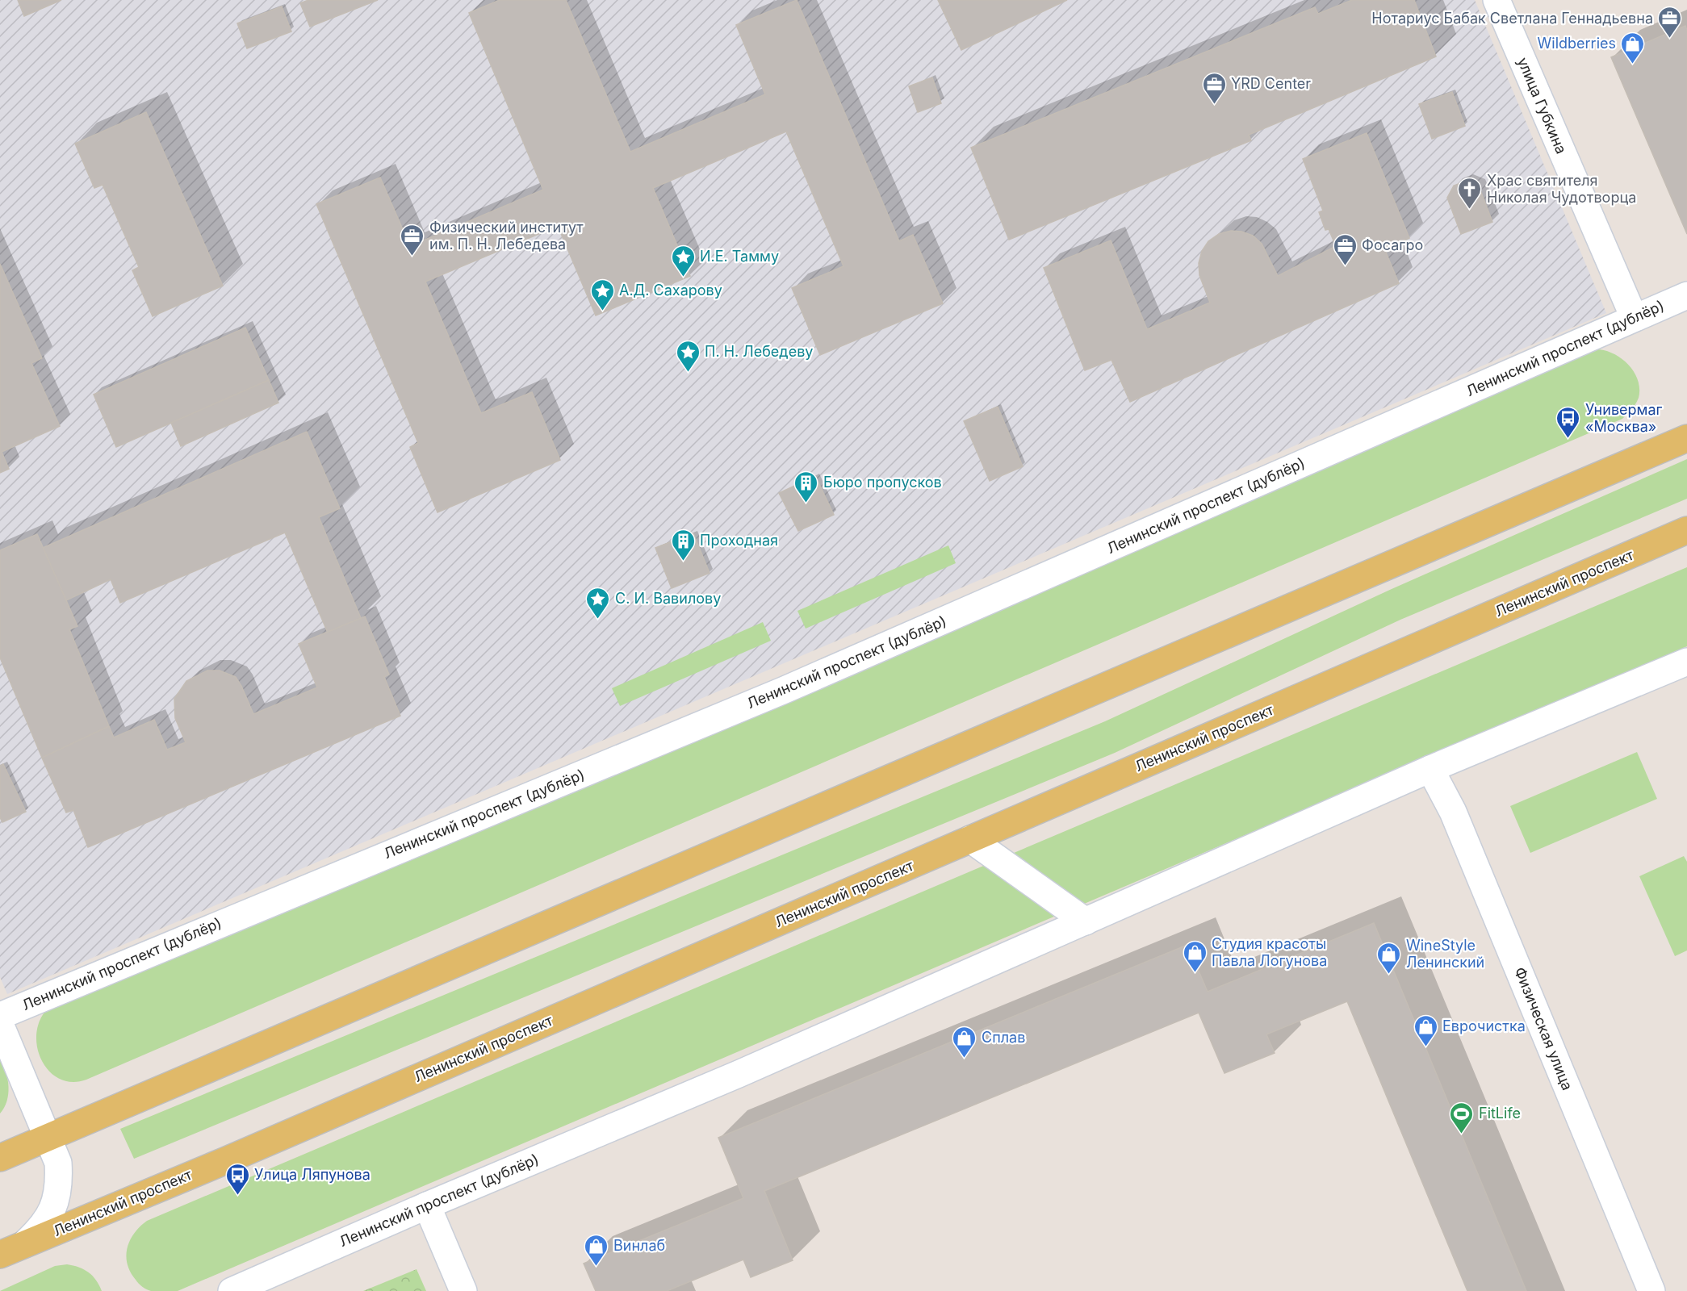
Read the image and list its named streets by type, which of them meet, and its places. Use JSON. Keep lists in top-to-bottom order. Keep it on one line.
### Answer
{"streets":{"main road":["Ленинский проспект"],"street":["улица Губкина","Ленинский проспект (дублёр)","Физическая улица"]},"crossings":[["улица Губкина","Ленинский проспект (дублёр)"],["Ленинский проспект (дублёр)","Физическая улица"]],"places":{"office":["Нотариус Бабак Светлана Геннадьевна","YRD Center","Физический институт им. П. Н. Лебедева","Фосагро"],"shop":["Wildberries","Студия красоты Павла Логунова","WineStyle Ленинский","Еврочистка","Сплав","Винлаб"],"church":["Храс святителя Николая Чудотворца"],"place":["И.Е. Тамму","А.Д. Сахарову","П. Н. Лебедеву","С. И. Вавилову"],"bus stop":["Универмаг «Москва»","Улица Ляпунова"],"building":["Бюро пропусков","Проходная"],"sports":["FitLife"]}}
